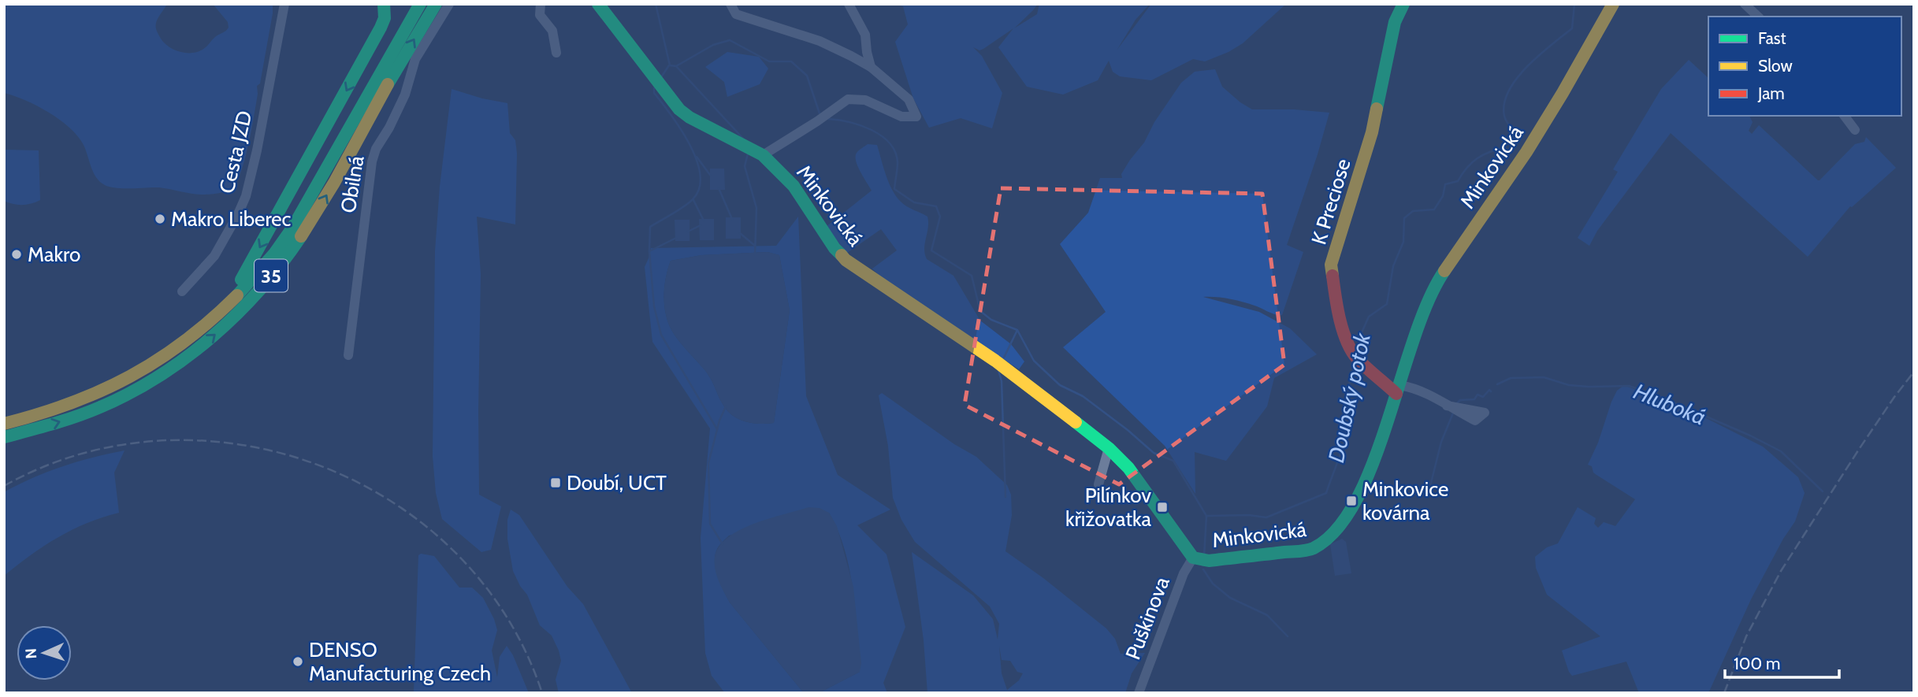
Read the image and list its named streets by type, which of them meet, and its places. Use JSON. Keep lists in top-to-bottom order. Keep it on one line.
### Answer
{"streets":{"main road":["Minkovická","K Preciose","35"],"street":["Cesta JZD","Obilná","Puškinova"]},"crossings":[["Minkovická","K Preciose"],["Minkovická","Puškinova"]],"water":["Doubský potok","Hluboká"],"places":{"other":["Makro Liberec","Makro","DENSO Manufacturing Czech"],"transit":["Doubí, UCT","Minkovice kovárna","Pilínkov křižovatka"]},"legend":["Fast","Slow","Jam"],"scale_bar":"100 m","north":"left"}
